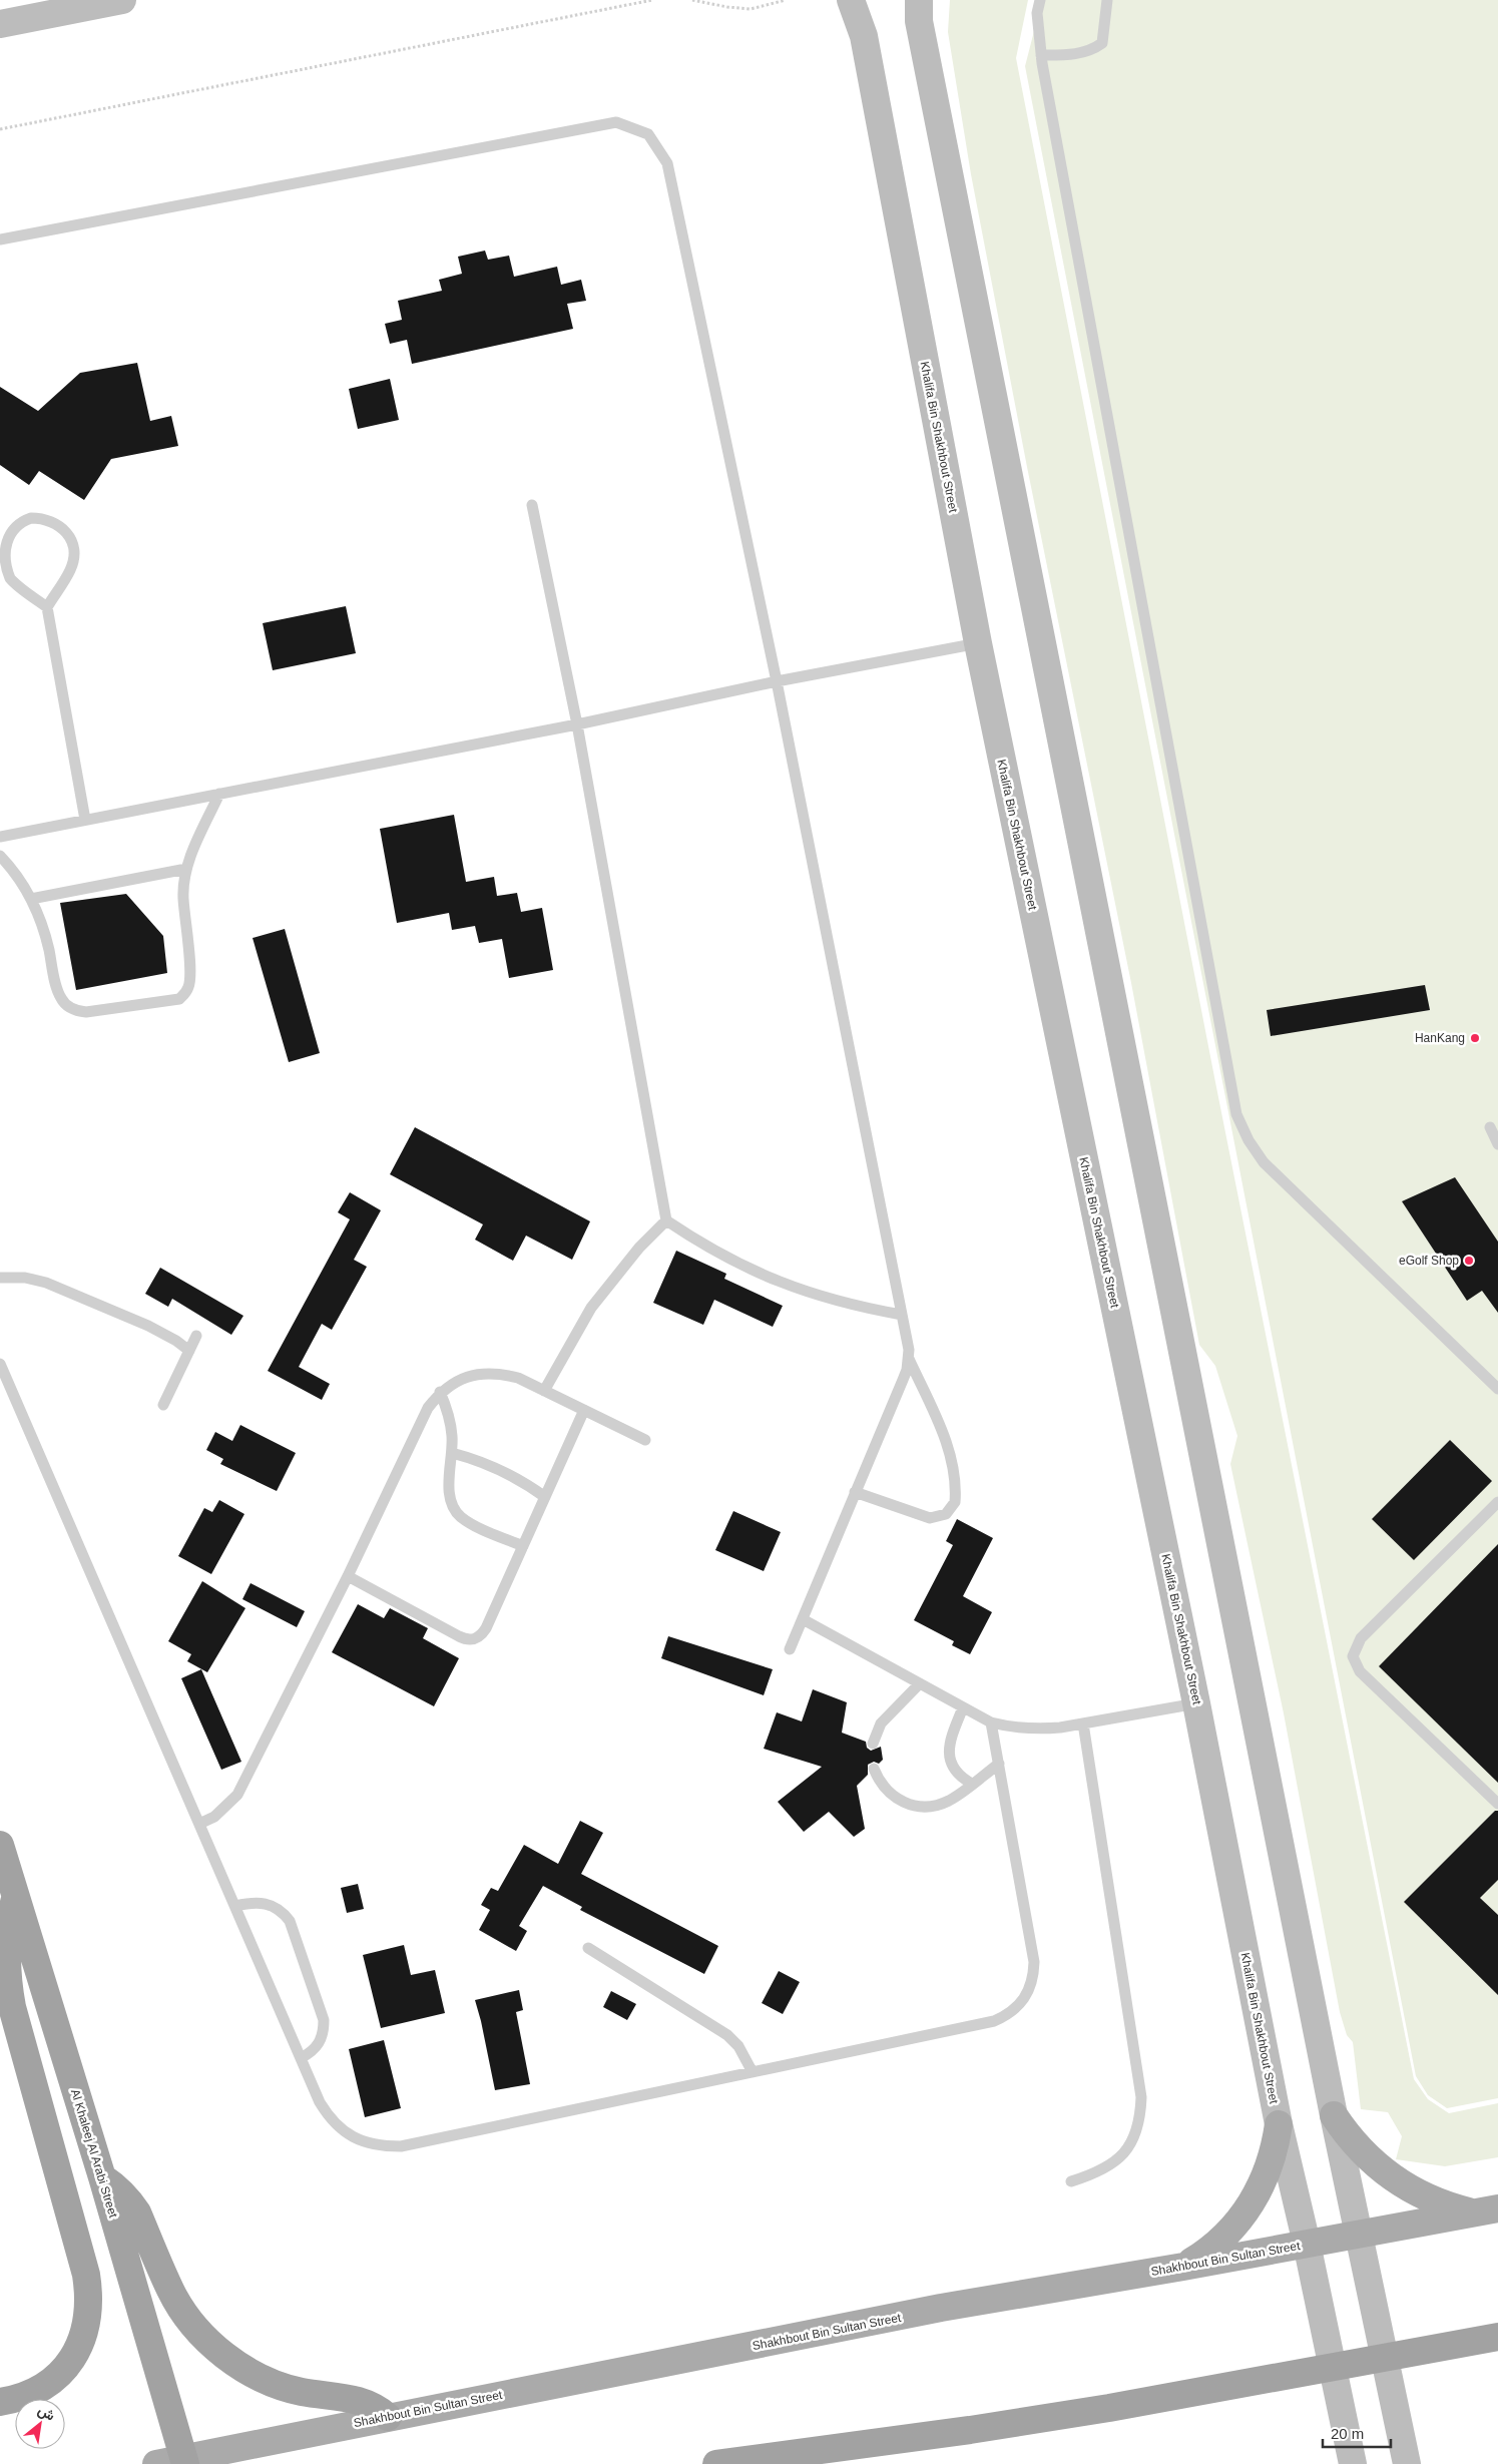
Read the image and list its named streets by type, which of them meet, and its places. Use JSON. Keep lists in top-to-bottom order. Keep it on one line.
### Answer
{"streets":{"highway":["Al Khaleej Al Arabi Street"],"main road":["Khalifa Bin Shakhbout Street","Shakhbout Bin Sultan Street"]},"crossings":[["Khalifa Bin Shakhbout Street","Shakhbout Bin Sultan Street"],["Al Khaleej Al Arabi Street","Shakhbout Bin Sultan Street"]],"places":["HanKang","eGolf Shop"],"scale_bar":"20 m","north":"top right"}
